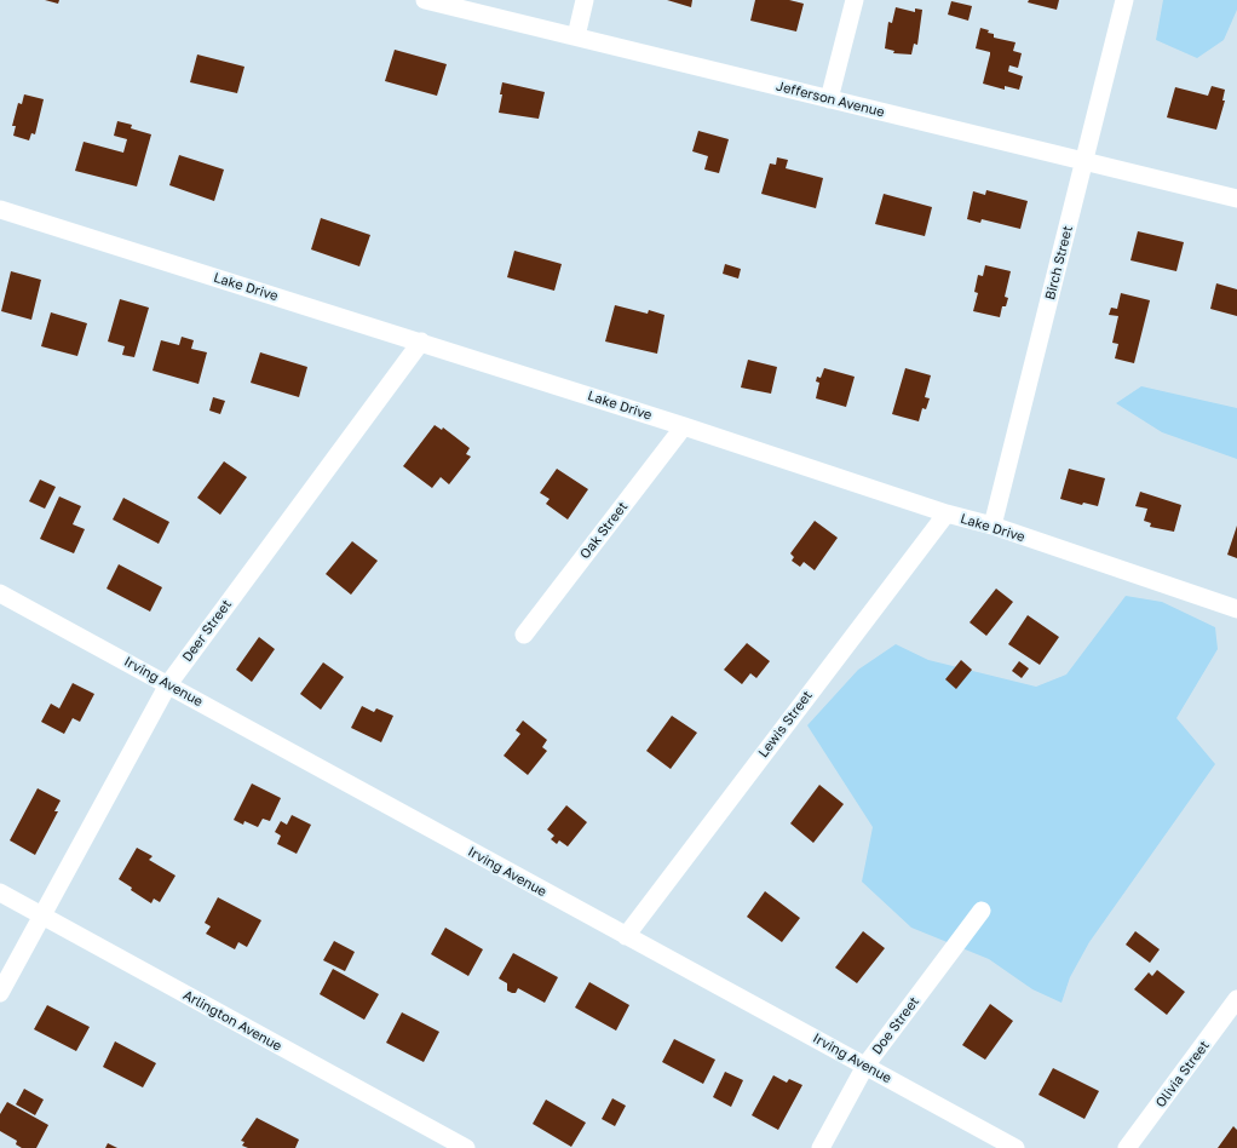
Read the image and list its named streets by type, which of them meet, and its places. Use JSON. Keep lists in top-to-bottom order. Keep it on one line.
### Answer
{"streets":{"street":["Jefferson Avenue","Birch Street","Lake Drive","Oak Street","Deer Street","Irving Avenue","Lewis Street","Arlington Avenue","Doe Street","Olivia Street"]},"crossings":[["Jefferson Avenue","Birch Street"],["Birch Street","Lake Drive"],["Lake Drive","Oak Street"],["Lake Drive","Deer Street"],["Lake Drive","Lewis Street"],["Deer Street","Irving Avenue"],["Deer Street","Arlington Avenue"],["Irving Avenue","Lewis Street"],["Irving Avenue","Doe Street"]]}
